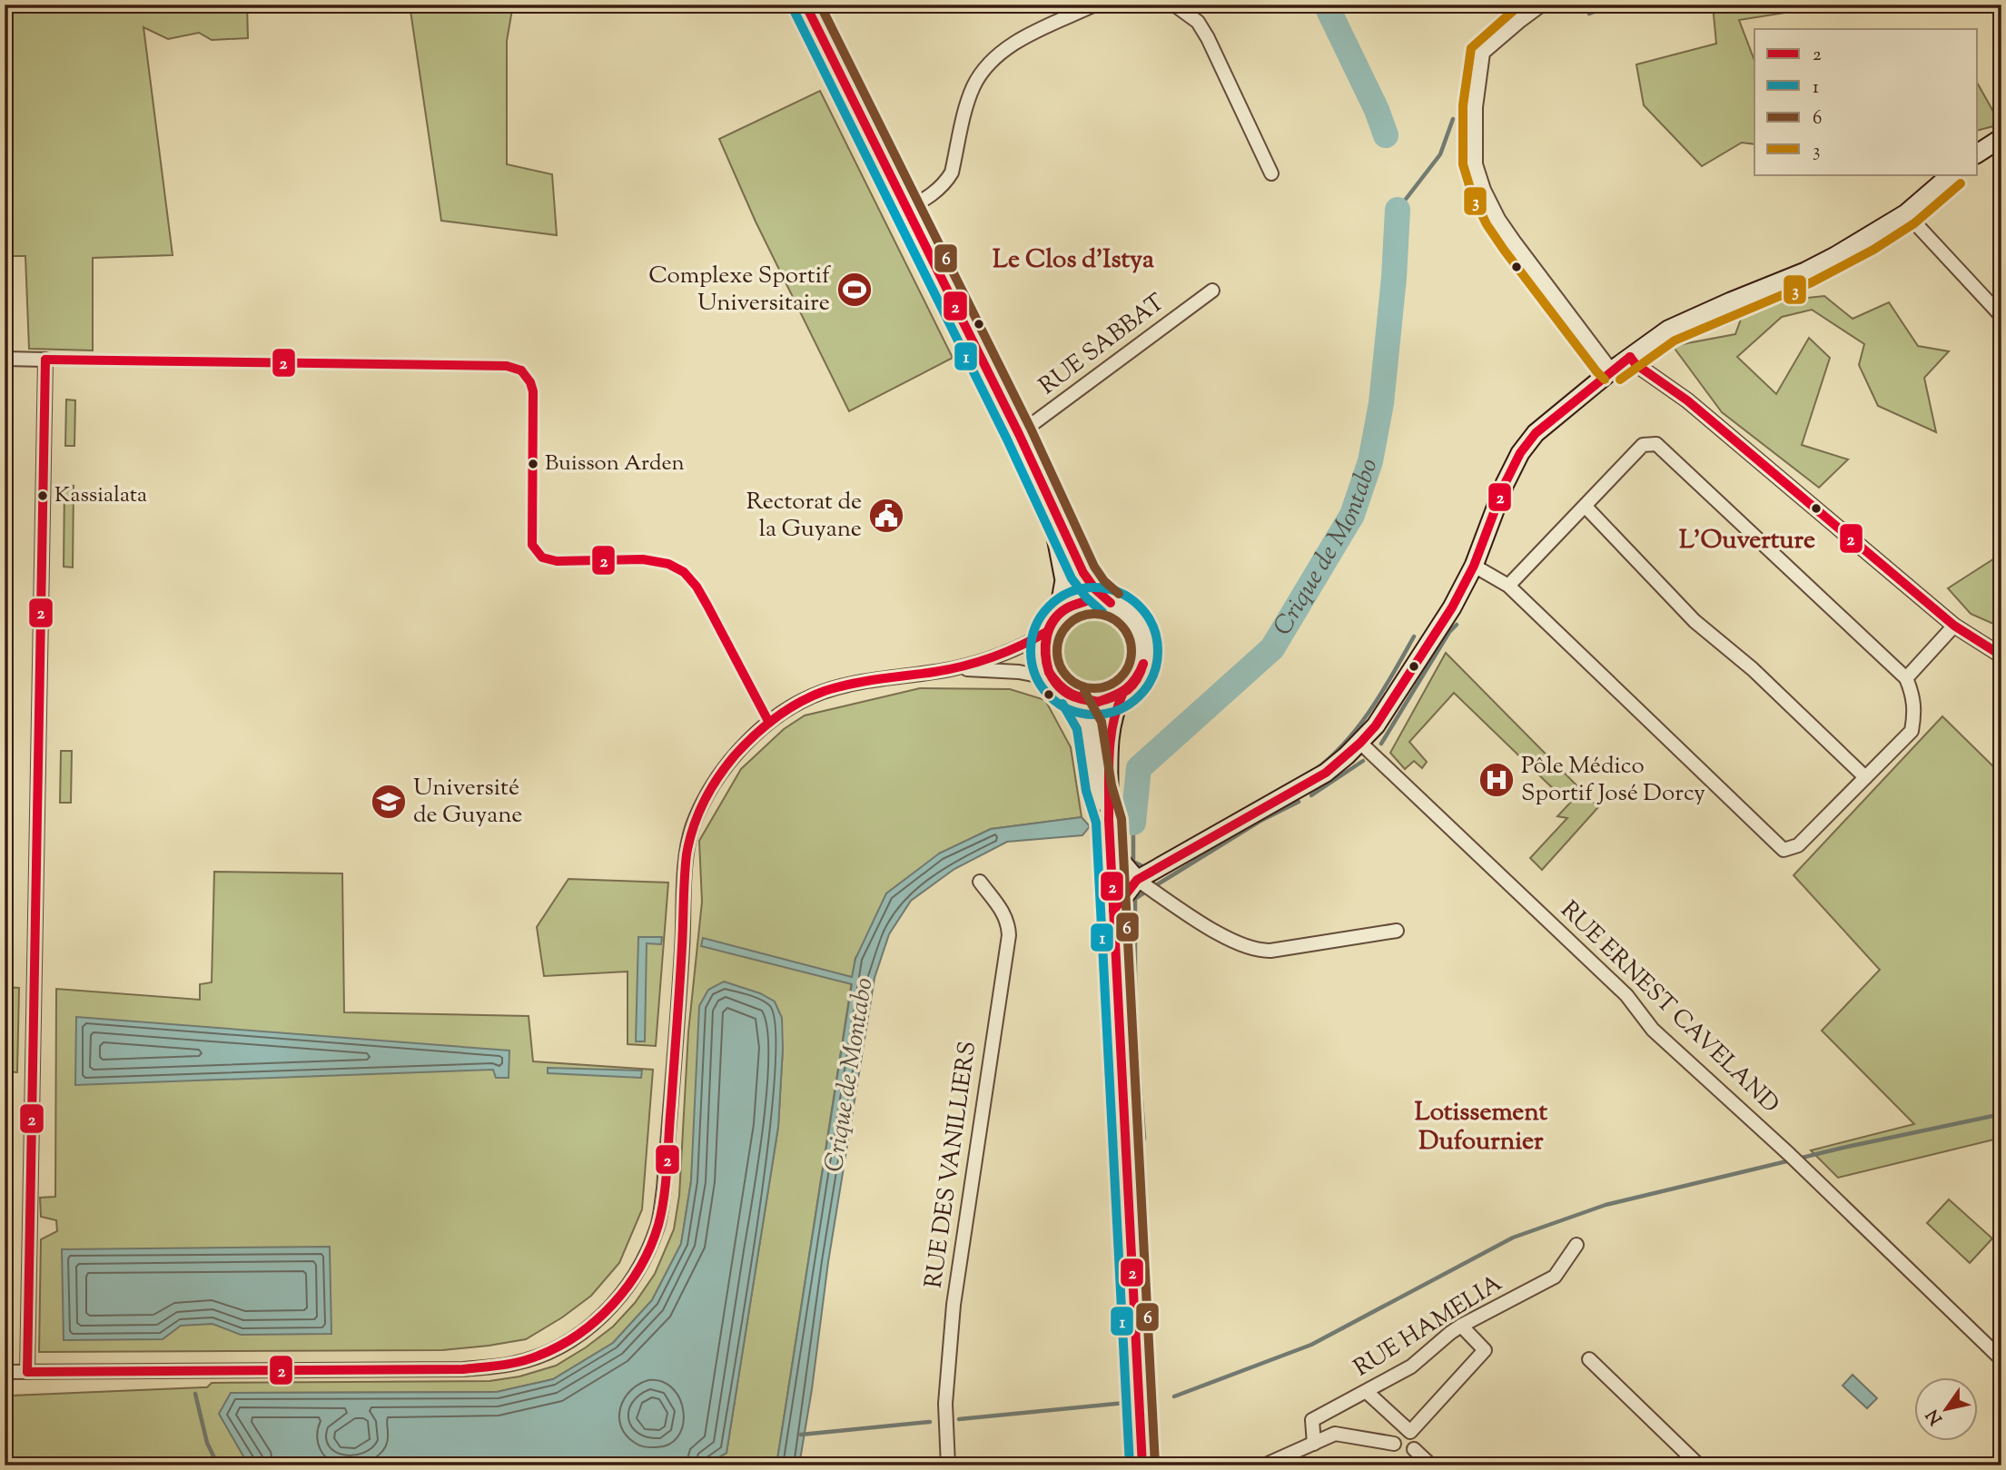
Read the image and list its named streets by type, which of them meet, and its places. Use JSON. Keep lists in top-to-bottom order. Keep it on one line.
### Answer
{"streets":{"street":["RUE SABBAT","RUE ERNEST CAVELAND","RUE DES VANILLIERS","RUE HAMELIA"]},"districts":["Le Clos d'Istya","L'Ouverture","Lotissement Dufournier"],"water":["Crique de Montabo"],"places":{"sports":["Complexe Sportif Universitaire"],"other":["Buisson Arden","Kassialata"],"public building":["Rectorat de la Guyane"],"hospital":["Pôle Médico Sportif José Dorcy"],"school or university":["Université de Guyane"]},"lines":["transit line 2","transit line 6","transit line 3","transit line 1"],"legend":["2","1","6","3"],"north":"bottom left"}
